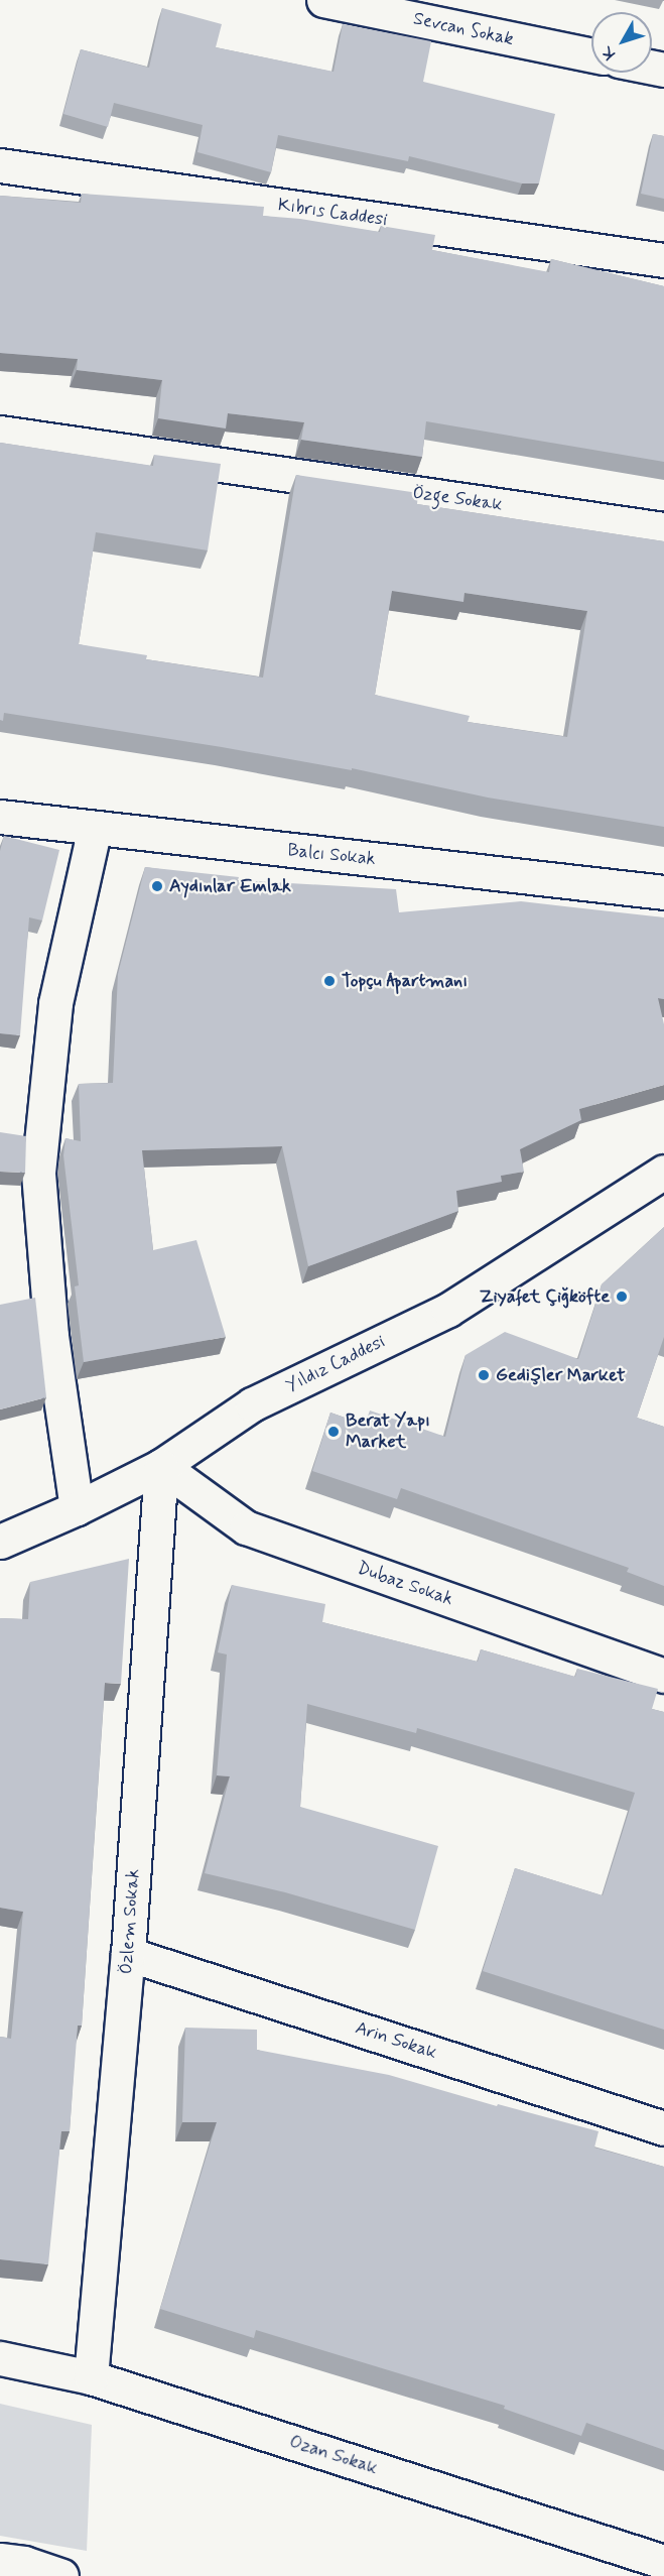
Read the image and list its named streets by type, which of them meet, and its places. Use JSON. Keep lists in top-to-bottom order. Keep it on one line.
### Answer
{"streets":{"street":["Sevcan Sokak","Kıbrıs Caddesi","Özge Sokak","Balcı Sokak","Yıldız Caddesi","Dubaz Sokak","Özlem Sokak","Arin Sokak","Ozan Sokak"]},"crossings":[["Yıldız Caddesi","Dubaz Sokak"],["Yıldız Caddesi","Özlem Sokak"],["Dubaz Sokak","Özlem Sokak"],["Özlem Sokak","Arin Sokak"],["Özlem Sokak","Ozan Sokak"]],"places":["Aydınlar Emlak","Topçu Apartmanı","Ziyafet Çiğköfte","Gedişler Market","Berat Yapı Market"],"north":"bottom left"}
